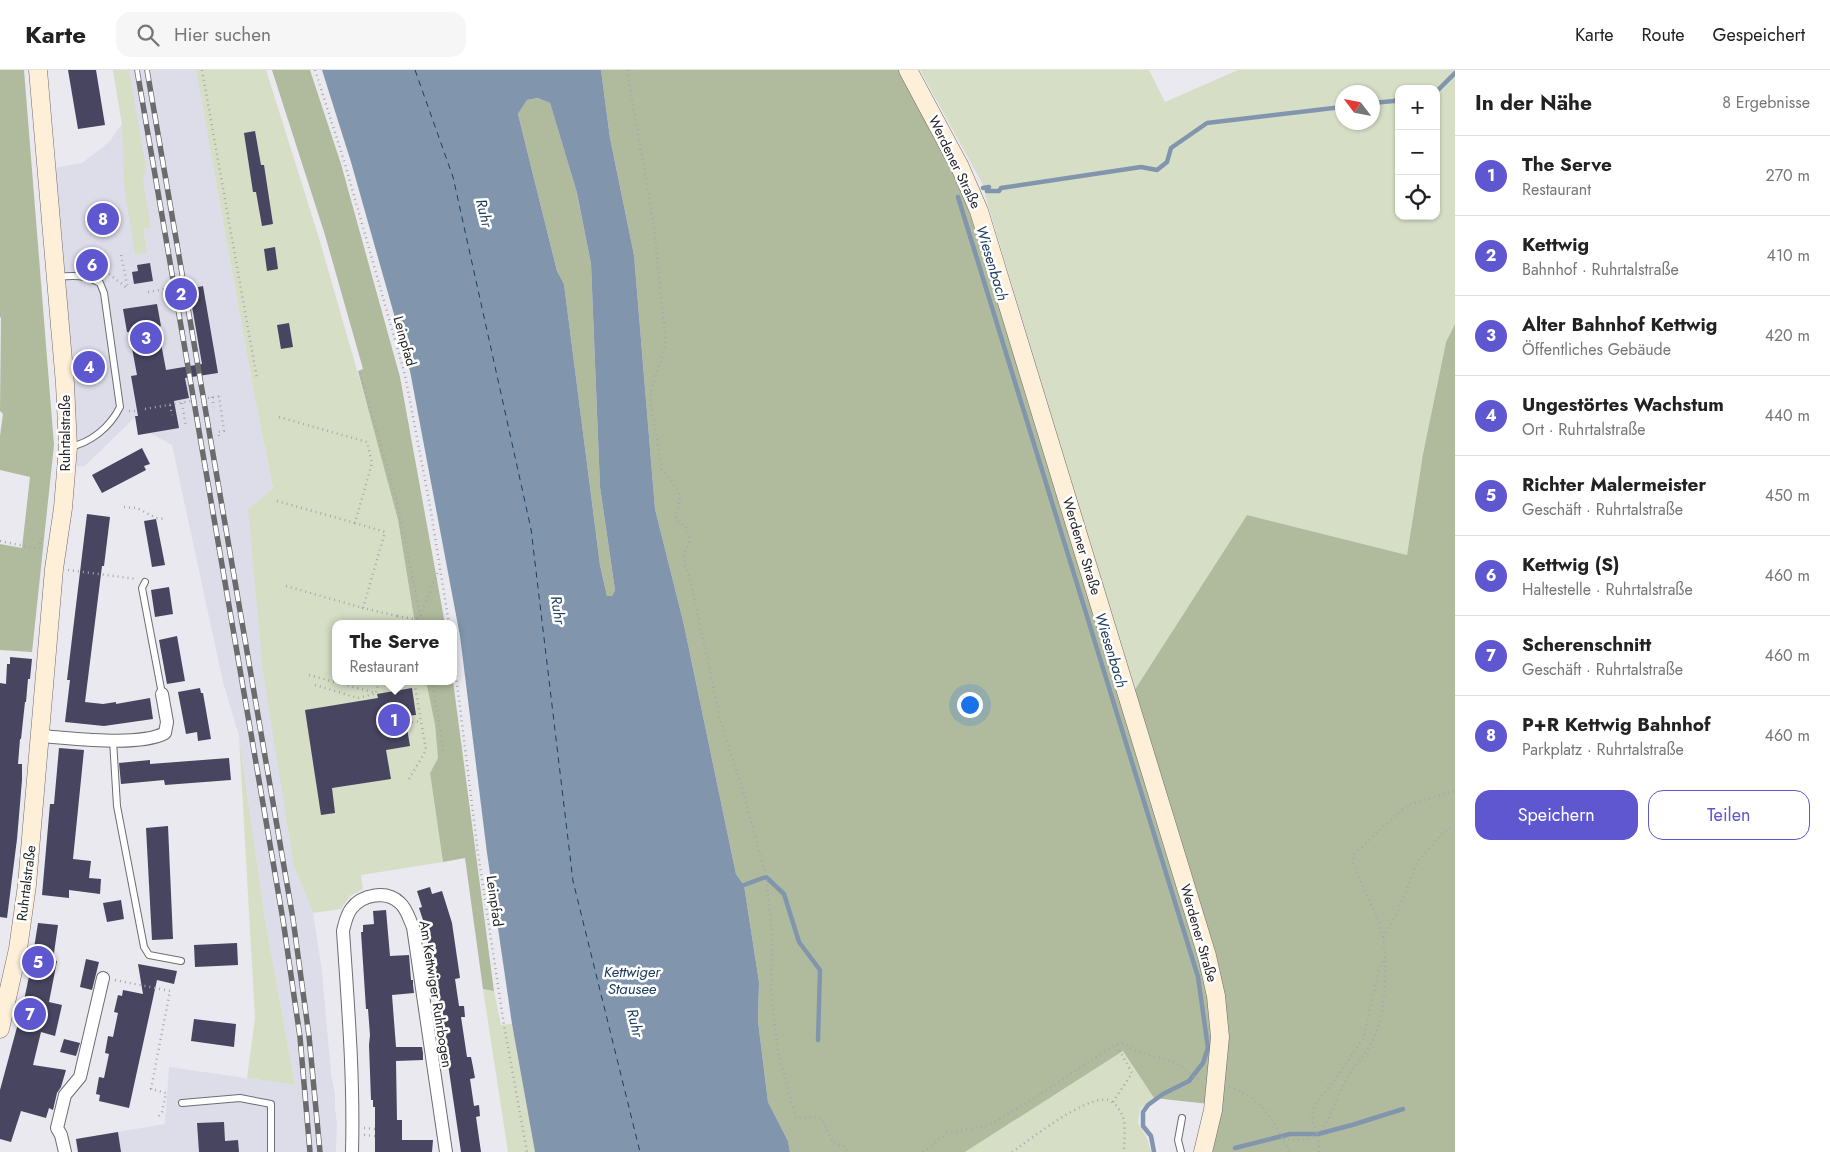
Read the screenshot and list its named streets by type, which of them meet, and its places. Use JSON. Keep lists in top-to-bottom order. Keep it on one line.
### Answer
{"streets":{"main road":["Werdener Straße","Ruhrtalstraße"],"street":["Am Kettwiger Ruhrbogen"],"path":["Leinpfad"]},"water":["Ruhr","Wiesenbach","Kettwiger Stausee"],"north":"top left","page":{"header":"Karte","search":"Hier suchen","nav":["Karte","Route","Gespeichert"],"heading":["In der Nähe","8 Ergebnisse"],"map_buttons":["+","−"],"list":[{"mark":"1","name":"The Serve","note":"Restaurant","value":"270 m"},{"mark":"2","name":"Kettwig","note":"Bahnhof · Ruhrtalstraße","value":"410 m"},{"mark":"3","name":"Alter Bahnhof Kettwig","note":"Öffentliches Gebäude","value":"420 m"},{"mark":"4","name":"Ungestörtes Wachstum","note":"Ort · Ruhrtalstraße","value":"440 m"},{"mark":"5","name":"Richter Malermeister","note":"Geschäft · Ruhrtalstraße","value":"450 m"},{"mark":"6","name":"Kettwig (S)","note":"Haltestelle · Ruhrtalstraße","value":"460 m"},{"mark":"7","name":"Scherenschnitt","note":"Geschäft · Ruhrtalstraße","value":"460 m"},{"mark":"8","name":"P+R Kettwig Bahnhof","note":"Parkplatz · Ruhrtalstraße","value":"460 m"}],"pins":["8","6","2","3","4","1","5","7"],"popup":["The Serve","Restaurant"],"buttons":["Speichern","Teilen"]}}
